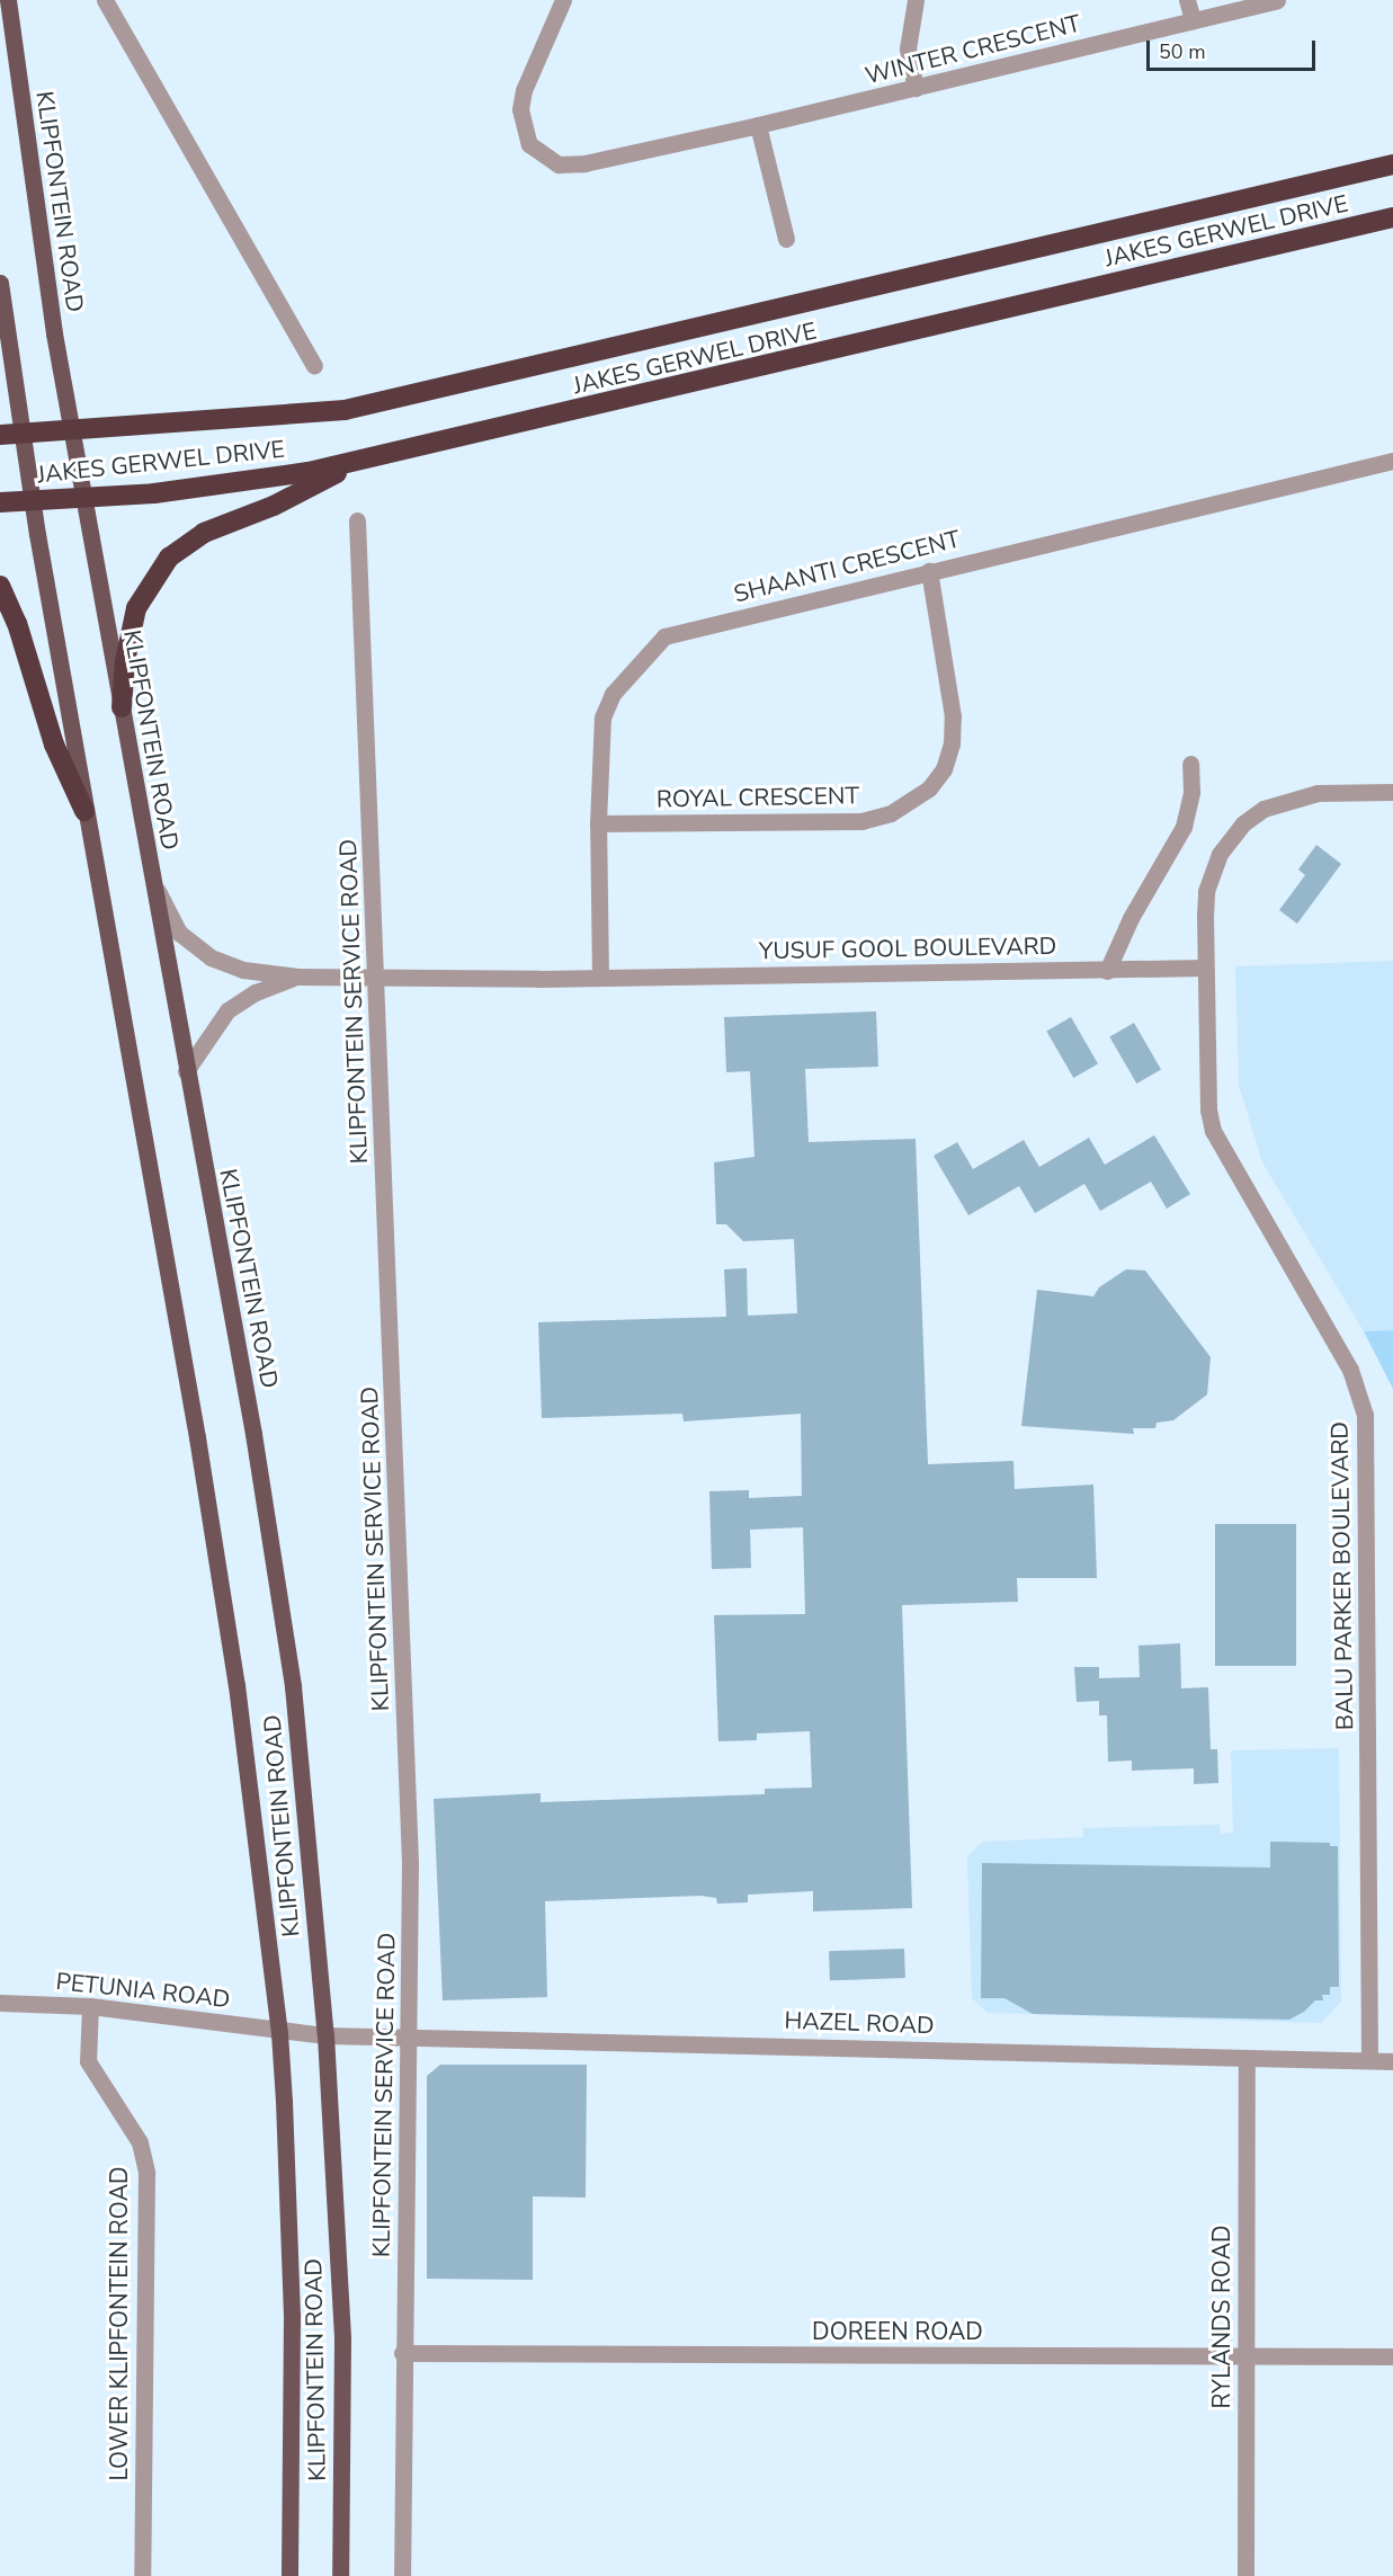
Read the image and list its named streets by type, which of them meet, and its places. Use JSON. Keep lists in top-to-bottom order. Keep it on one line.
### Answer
{"streets":{"highway":["JAKES GERWEL DRIVE"],"main road":["KLIPFONTEIN ROAD"],"street":["WINTER CRESCENT","SHAANTI CRESCENT","ROYAL CRESCENT","YUSUF GOOL BOULEVARD","KLIPFONTEIN SERVICE ROAD","BALU PARKER BOULEVARD","PETUNIA ROAD","HAZEL ROAD","RYLANDS ROAD","LOWER KLIPFONTEIN ROAD","DOREEN ROAD"]},"crossings":[["KLIPFONTEIN ROAD","JAKES GERWEL DRIVE"],["KLIPFONTEIN ROAD","YUSUF GOOL BOULEVARD"],["KLIPFONTEIN ROAD","PETUNIA ROAD"],["KLIPFONTEIN ROAD","HAZEL ROAD"],["SHAANTI CRESCENT","ROYAL CRESCENT"],["SHAANTI CRESCENT","YUSUF GOOL BOULEVARD"],["YUSUF GOOL BOULEVARD","KLIPFONTEIN SERVICE ROAD"],["YUSUF GOOL BOULEVARD","BALU PARKER BOULEVARD"],["KLIPFONTEIN SERVICE ROAD","HAZEL ROAD"],["KLIPFONTEIN SERVICE ROAD","DOREEN ROAD"],["BALU PARKER BOULEVARD","HAZEL ROAD"],["PETUNIA ROAD","HAZEL ROAD"],["PETUNIA ROAD","LOWER KLIPFONTEIN ROAD"],["HAZEL ROAD","RYLANDS ROAD"],["RYLANDS ROAD","DOREEN ROAD"]],"scale_bar":"50 m"}
